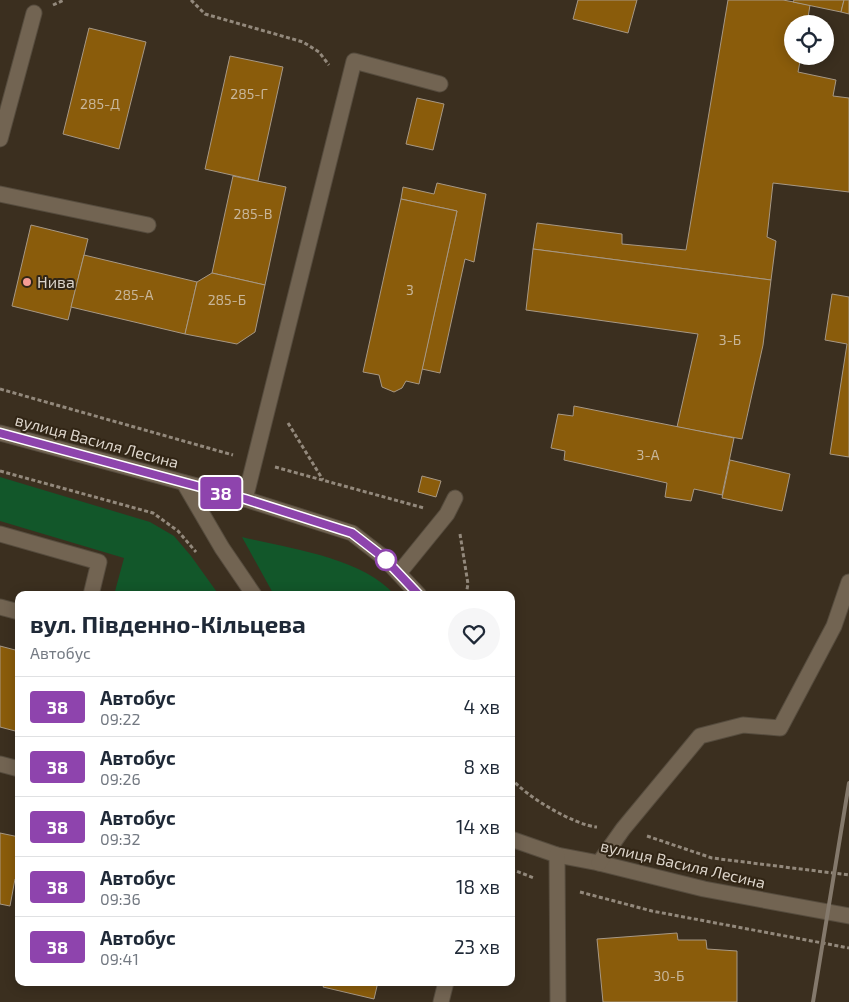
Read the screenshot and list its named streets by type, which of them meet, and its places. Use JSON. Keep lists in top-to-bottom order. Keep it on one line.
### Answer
{"streets":{"street":["вулиця Василя Лесина"]},"places":["Нива"],"lines":["bus line 38"],"house_numbers":["285-Г","285-Д","285-В","3","285-А","285-Б","3-Б","3-А","30-Б"],"page":{"on_map":"38","heading":["вул. Південно-Кільцева","Автобус"],"list":[{"mark":"38","name":"Автобус","note":"09:22","value":"4 хв"},{"mark":"38","name":"Автобус","note":"09:26","value":"8 хв"},{"mark":"38","name":"Автобус","note":"09:32","value":"14 хв"},{"mark":"38","name":"Автобус","note":"09:36","value":"18 хв"},{"mark":"38","name":"Автобус","note":"09:41","value":"23 хв"}]}}
